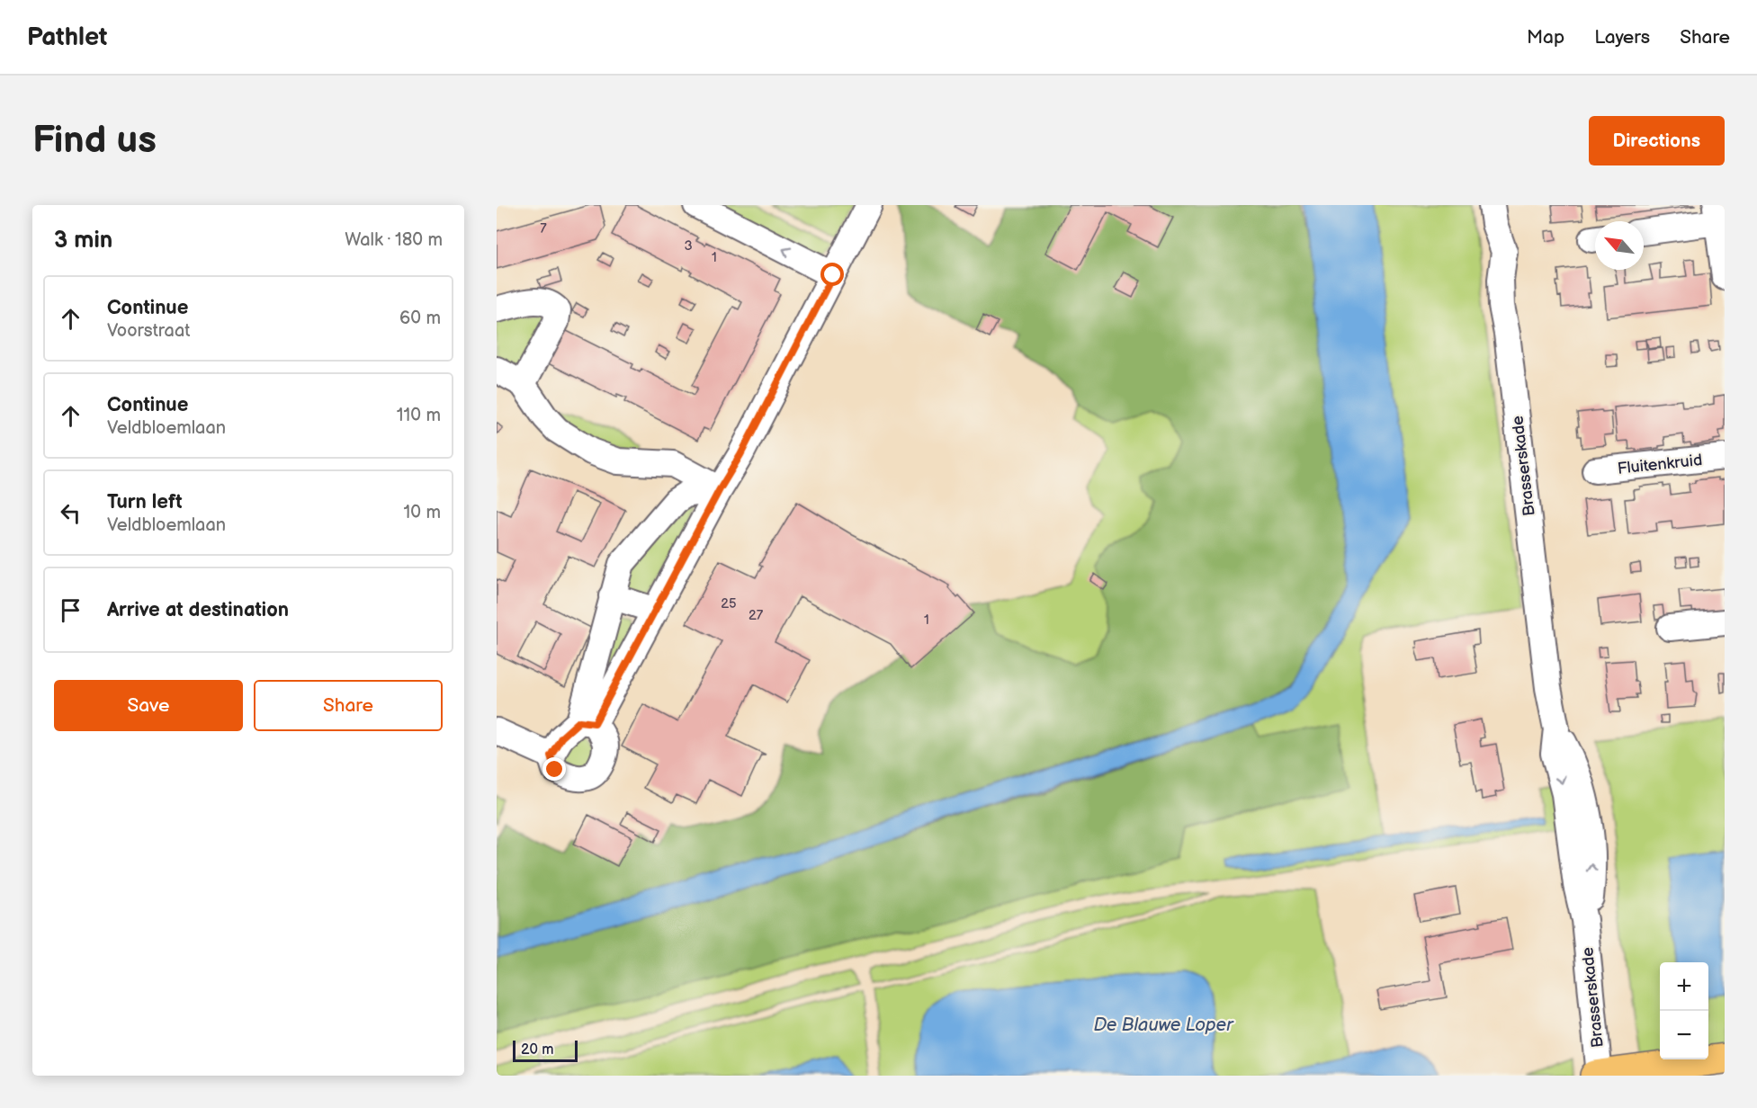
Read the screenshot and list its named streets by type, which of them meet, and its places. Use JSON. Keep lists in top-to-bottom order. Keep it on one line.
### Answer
{"streets":{"street":["Fluitenkruid","Brasserskade"]},"water":["De Blauwe Loper"],"house_numbers":["7","3","1","25","27","1"],"scale_bar":"20 m","north":"top left","page":{"header":"Pathlet","nav":["Map","Layers","Share"],"buttons":["Directions",["Save","Share"]],"title":"Find us","heading":["3 min","Walk · 180 m"],"list":[["Continue","Voorstraat","60 m"],["Continue","Veldbloemlaan","110 m"],["Turn left","Veldbloemlaan","10 m"],"Arrive at destination"],"map_buttons":["+","−"],"scale":"20 m"}}
